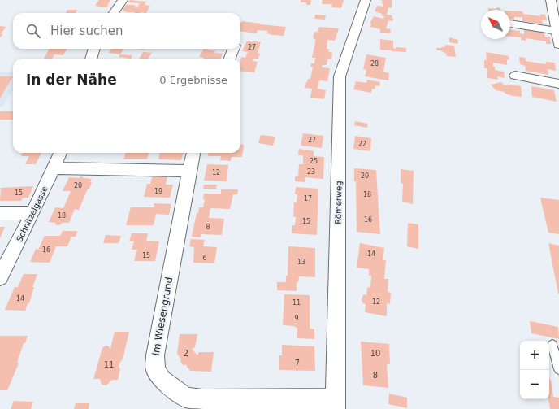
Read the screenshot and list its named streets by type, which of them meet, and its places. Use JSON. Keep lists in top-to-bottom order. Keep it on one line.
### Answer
{"streets":{"street":["Römerweg","Schnitzelgasse","Im Wiesengrund"]},"crossings":[["Römerweg","Im Wiesengrund"]],"house_numbers":["27","28","27","22","25","23","12","20","20","19","15","18","17","18","16","15","8","16","14","15","6","13","14","12","11","9","2","10","7","11","8"],"north":"top left","page":{"search":"Hier suchen","heading":["In der Nähe","0 Ergebnisse"],"map_buttons":["+","−"]}}
